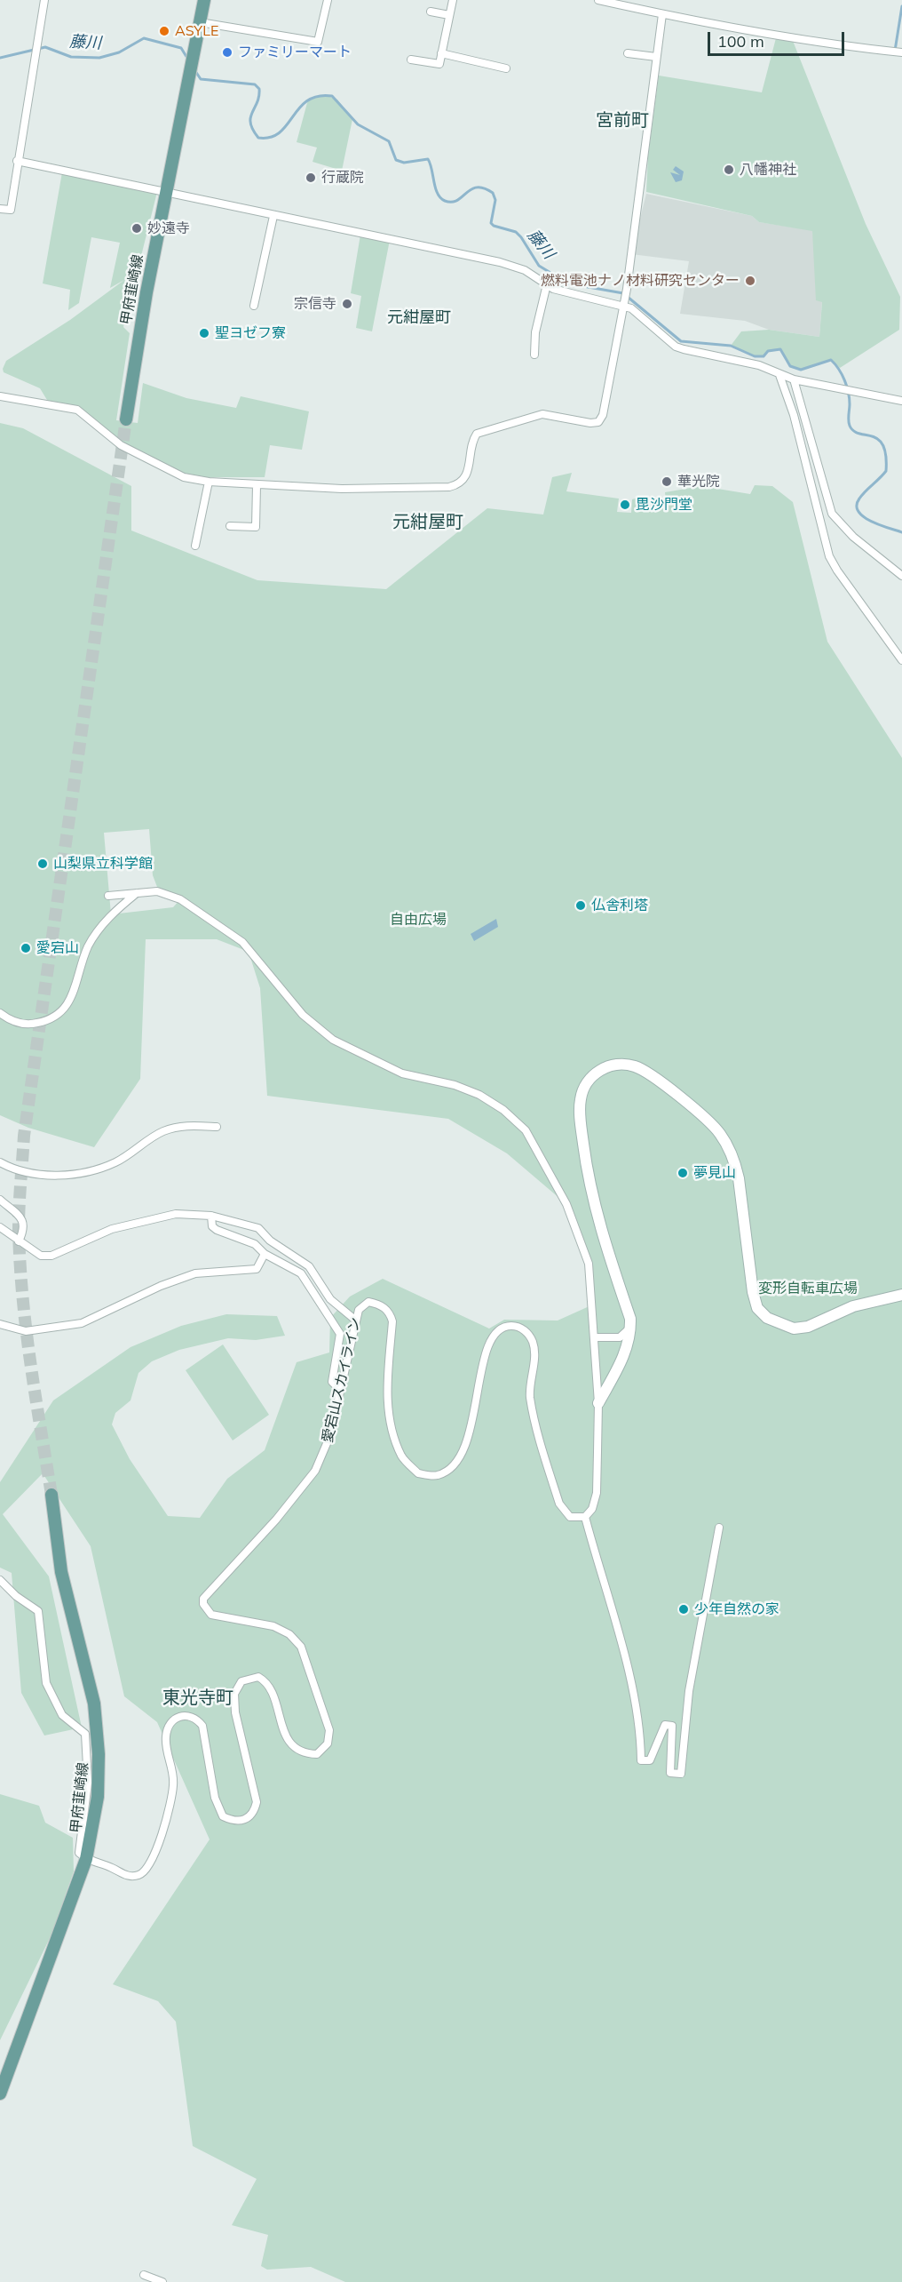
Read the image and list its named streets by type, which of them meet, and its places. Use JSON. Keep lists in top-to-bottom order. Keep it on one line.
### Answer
{"streets":{"main road":["甲府韮崎線"],"street":["愛宕山スカイライン"]},"crossings":[["甲府韮崎線","愛宕山スカイライン"]],"districts":["宮前町","元紺屋町","元紺屋町","東光寺町"],"water":["藤川"],"parks":["自由広場","変形自転車広場"],"places":["ASYLE","ファミリーマート","八幡神社","行蔵院","妙遠寺","燃料電池ナノ材料研究センター","宗信寺","聖ヨゼフ寮","華光院","毘沙門堂","山梨県立科学館","仏舎利塔","愛宕山","夢見山","少年自然の家"],"scale_bar":"100 m"}
